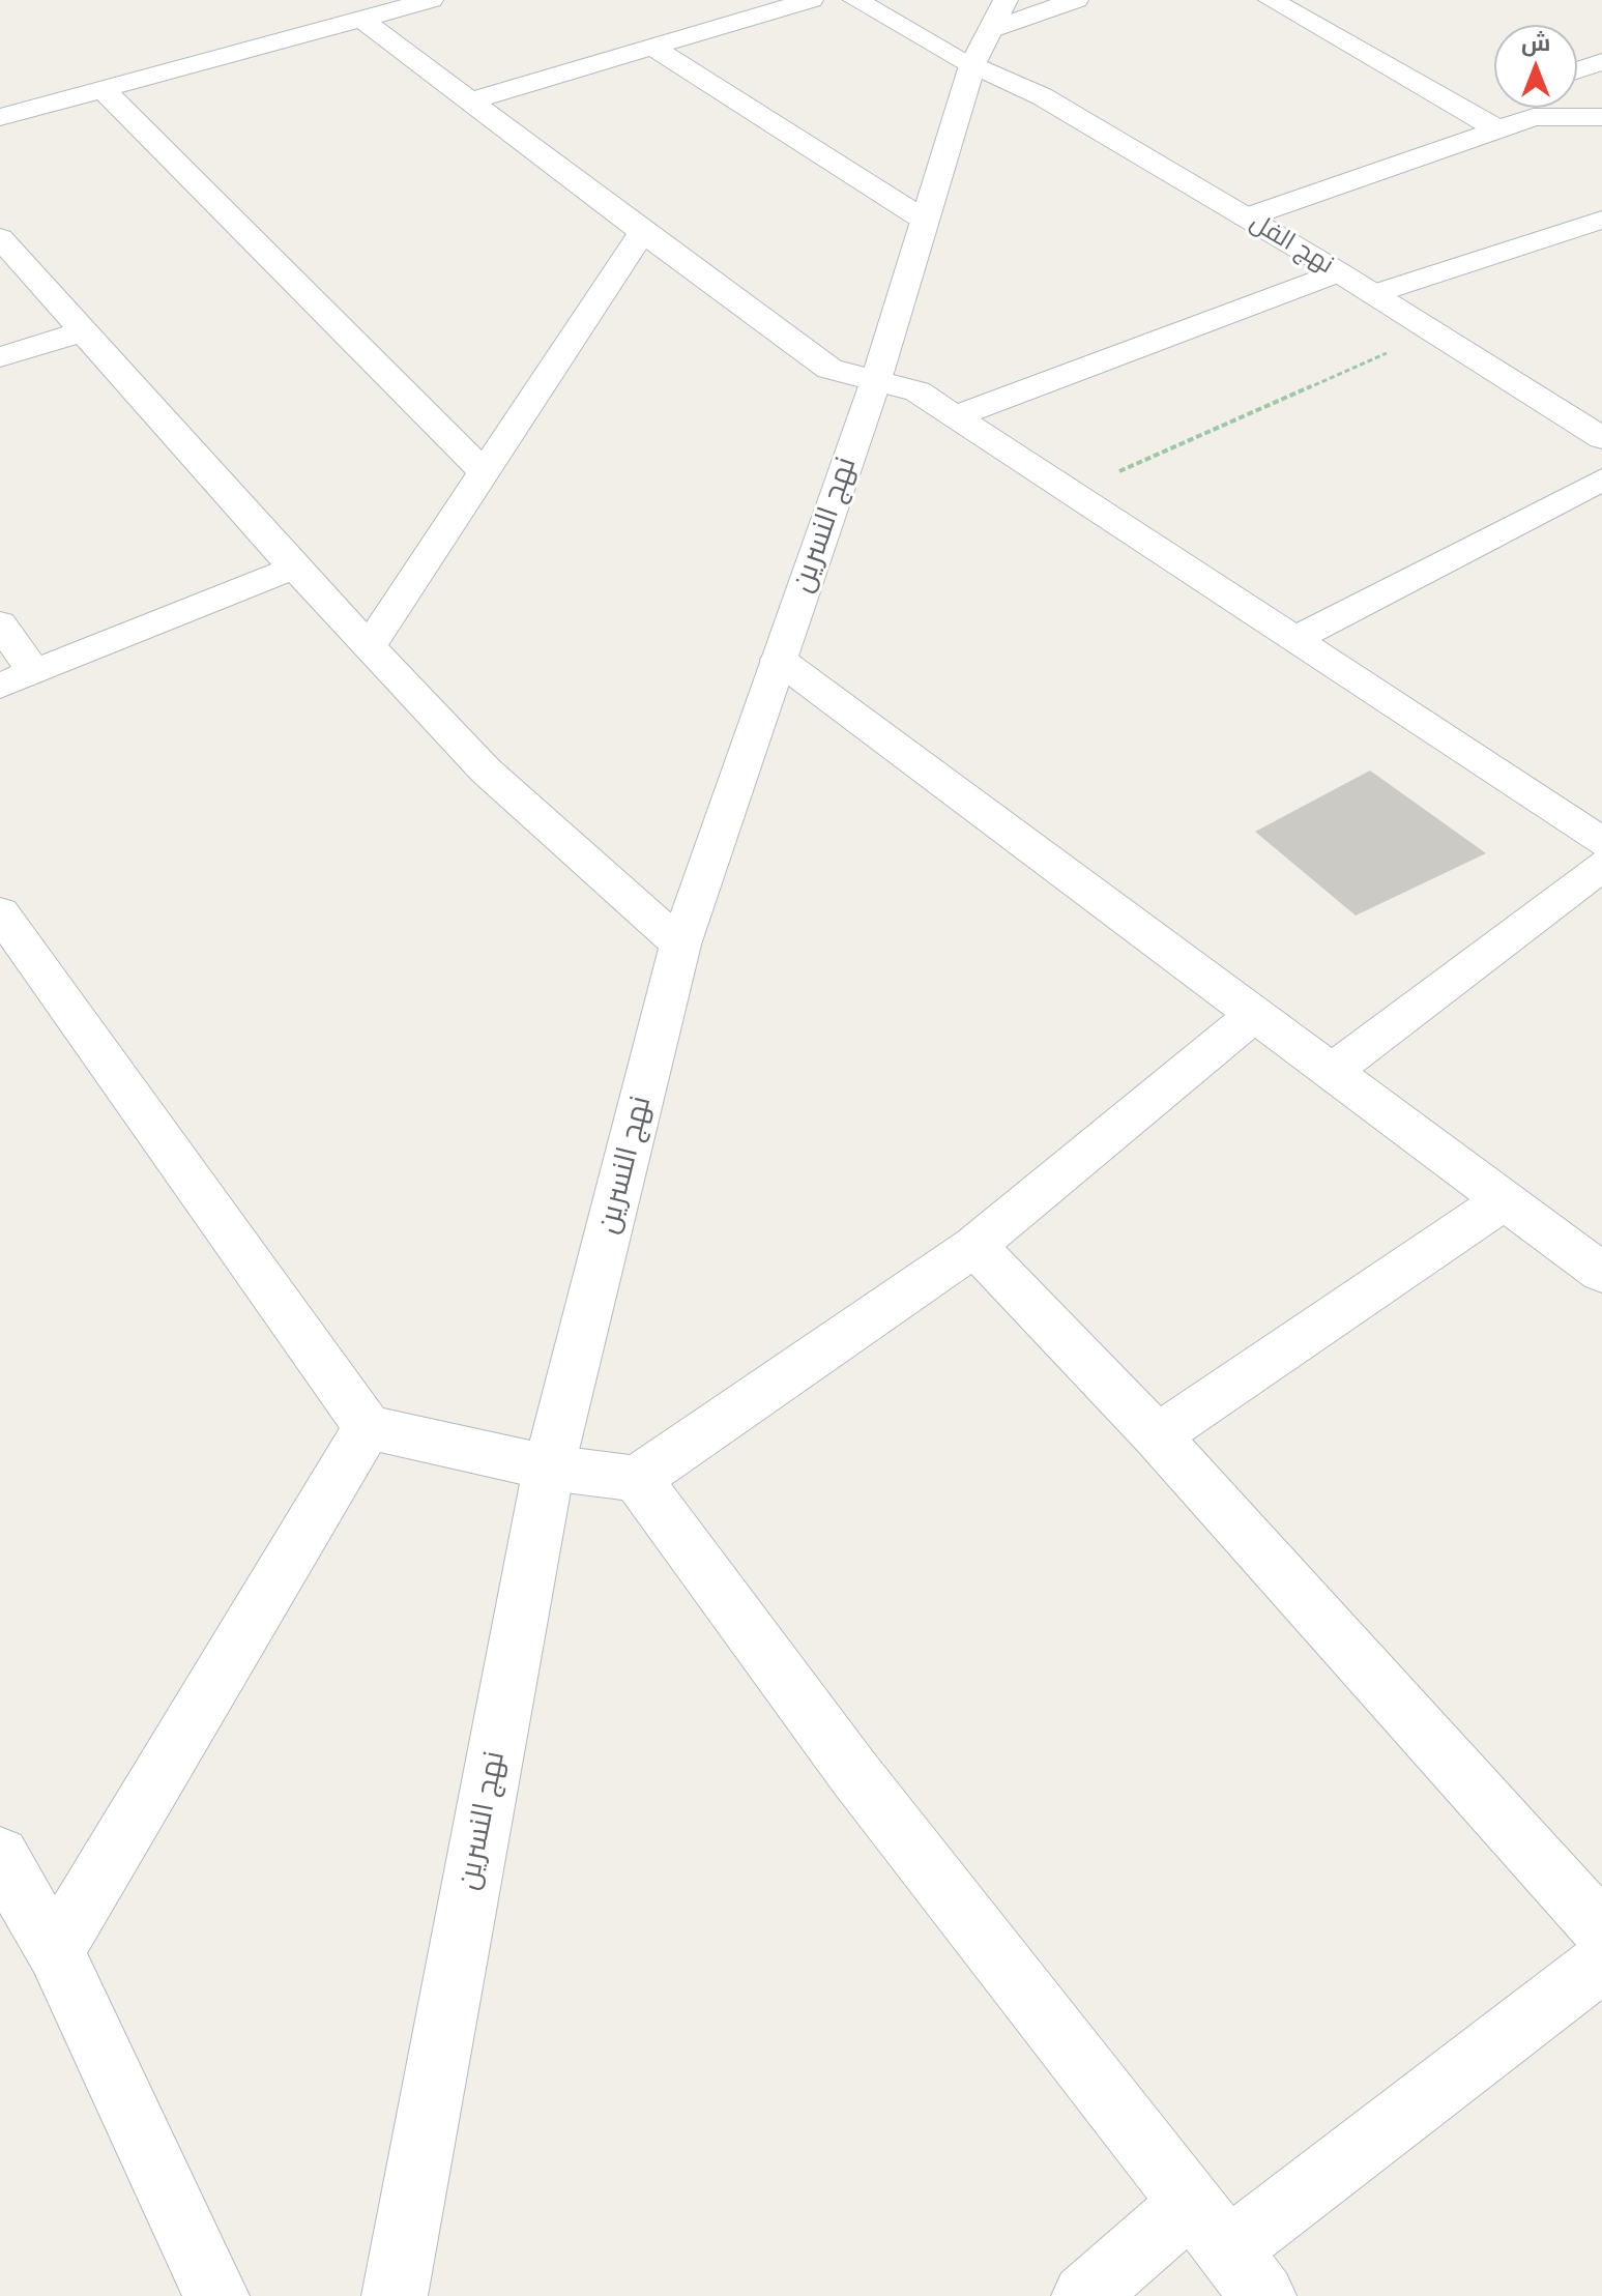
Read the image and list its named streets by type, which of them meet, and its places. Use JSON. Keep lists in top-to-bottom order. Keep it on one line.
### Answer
{"streets":{"street":["نهج الفل","نهج النسرين"]},"crossings":[["نهج الفل","نهج النسرين"]],"north":"top"}
